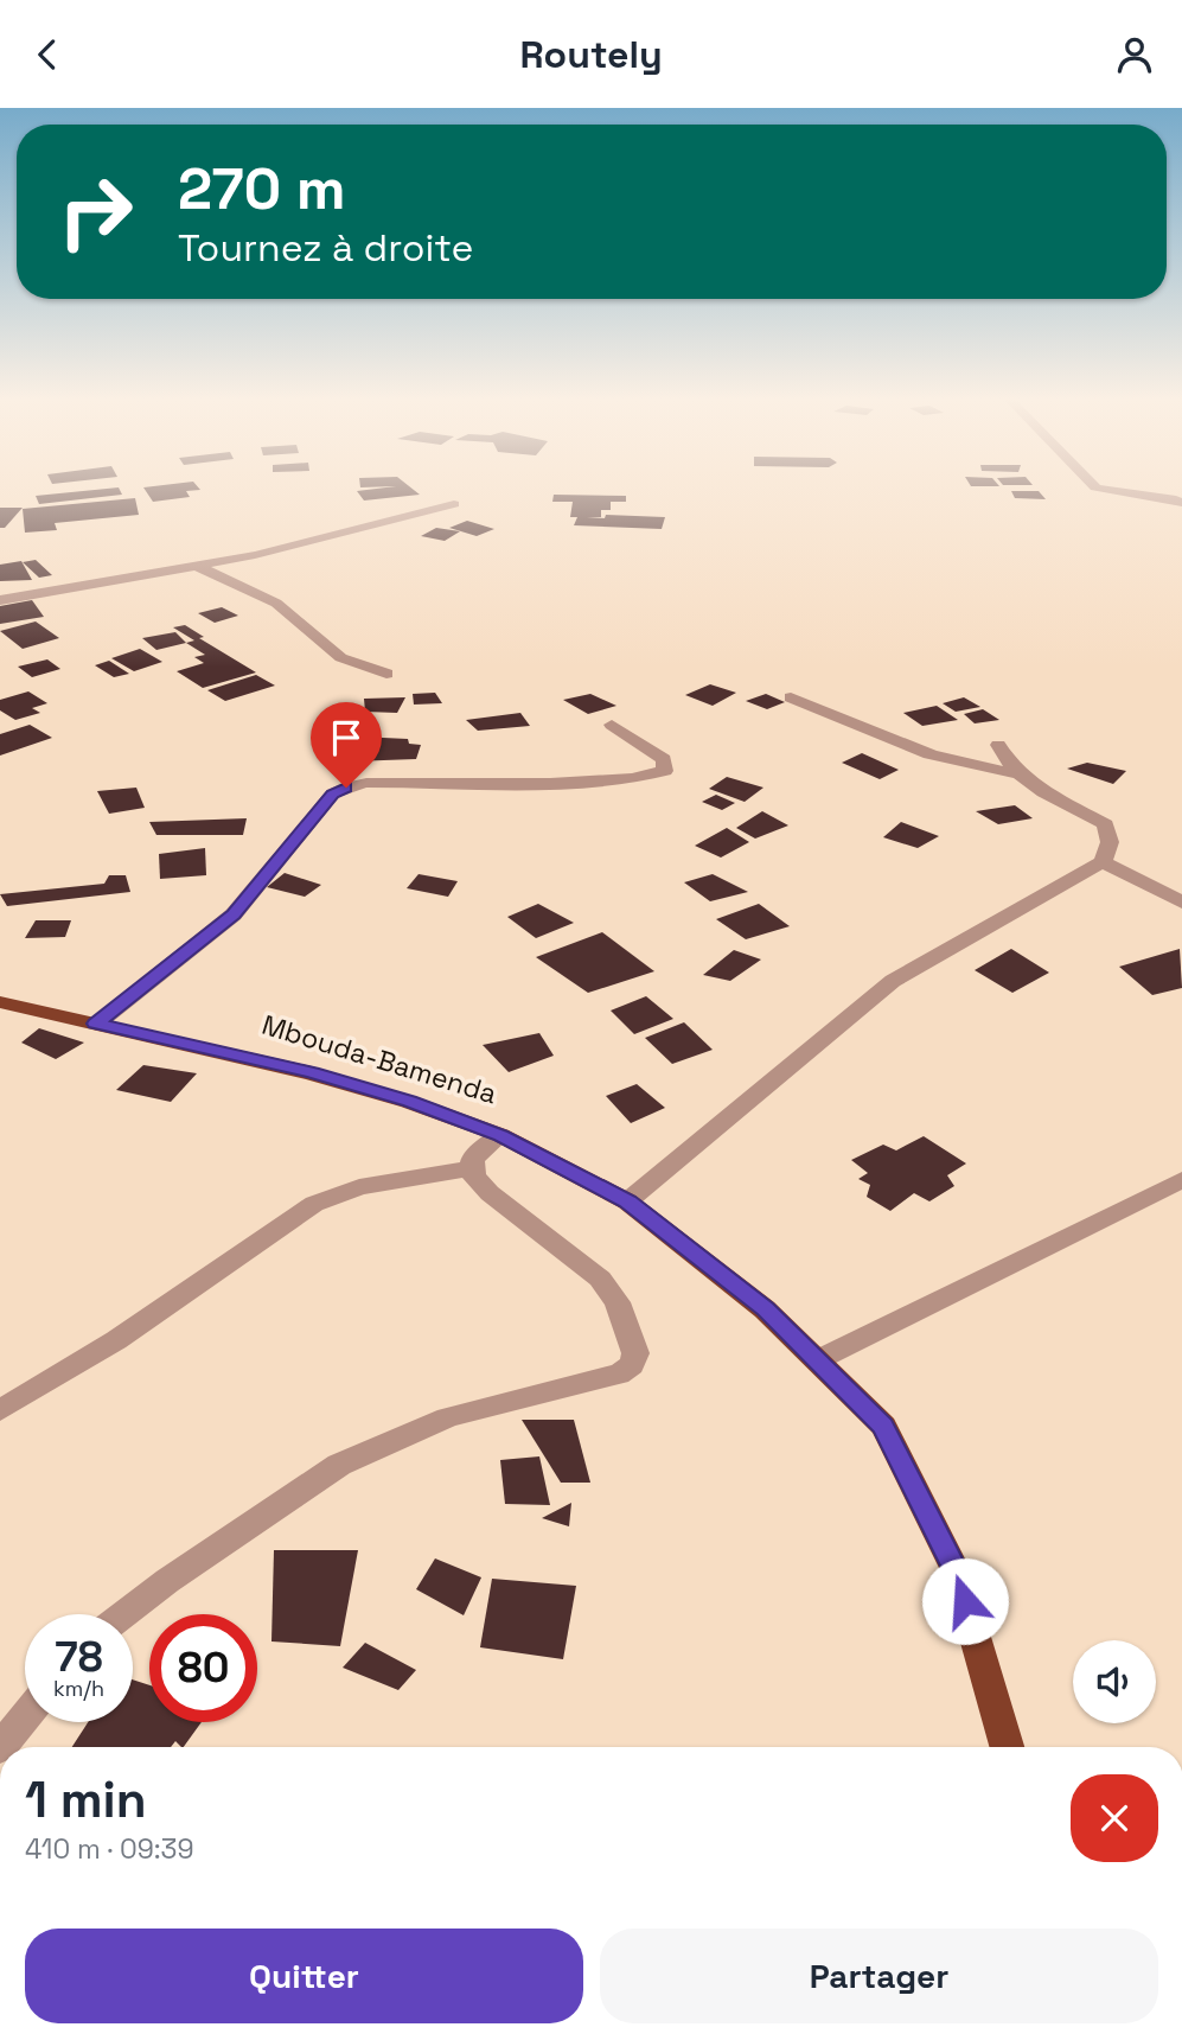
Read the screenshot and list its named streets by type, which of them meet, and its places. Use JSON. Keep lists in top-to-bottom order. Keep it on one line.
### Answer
{"streets":{"highway":["Mbouda-Bamenda"]},"page":{"header":"Routely","turn":["270 m","Tournez à droite"],"speed":"78 km/h","limit":"80","heading":["1 min","410 m · 09:39"],"buttons":["Quitter","Partager"]}}
